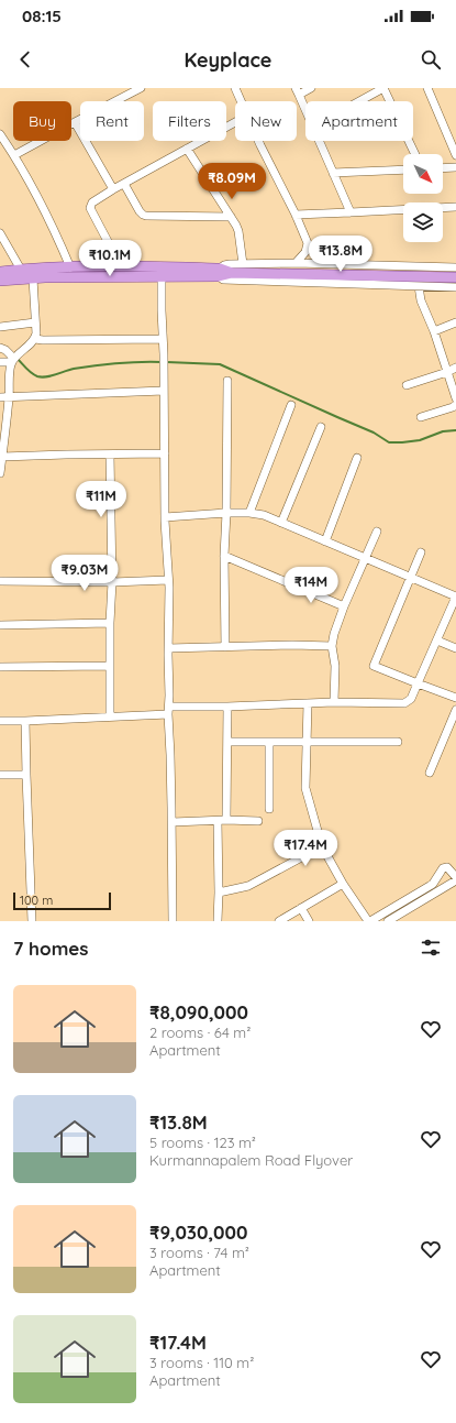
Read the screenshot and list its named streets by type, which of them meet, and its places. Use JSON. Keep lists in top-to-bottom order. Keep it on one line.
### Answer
{"scale_bar":"100 m","north":"bottom right","page":{"status":"08:15","header":"Keyplace","chip":["Buy","Rent","Filters","New","Apartment"],"price":["₹8.09M","₹13.8M","₹10.1M","₹11M","₹9.03M","₹14M","₹17.4M"],"scale":"100 m","heading":"7 homes","list":[{"name":"₹8,090,000","note":"2 rooms · 64 m² · Apartment"},{"name":"₹13.8M","note":"5 rooms · 123 m² · Kurmannapalem Road Flyover"},{"name":"₹9,030,000","note":"3 rooms · 74 m² · Apartment"},{"name":"₹17.4M","note":"3 rooms · 110 m² · Apartment"}]}}
